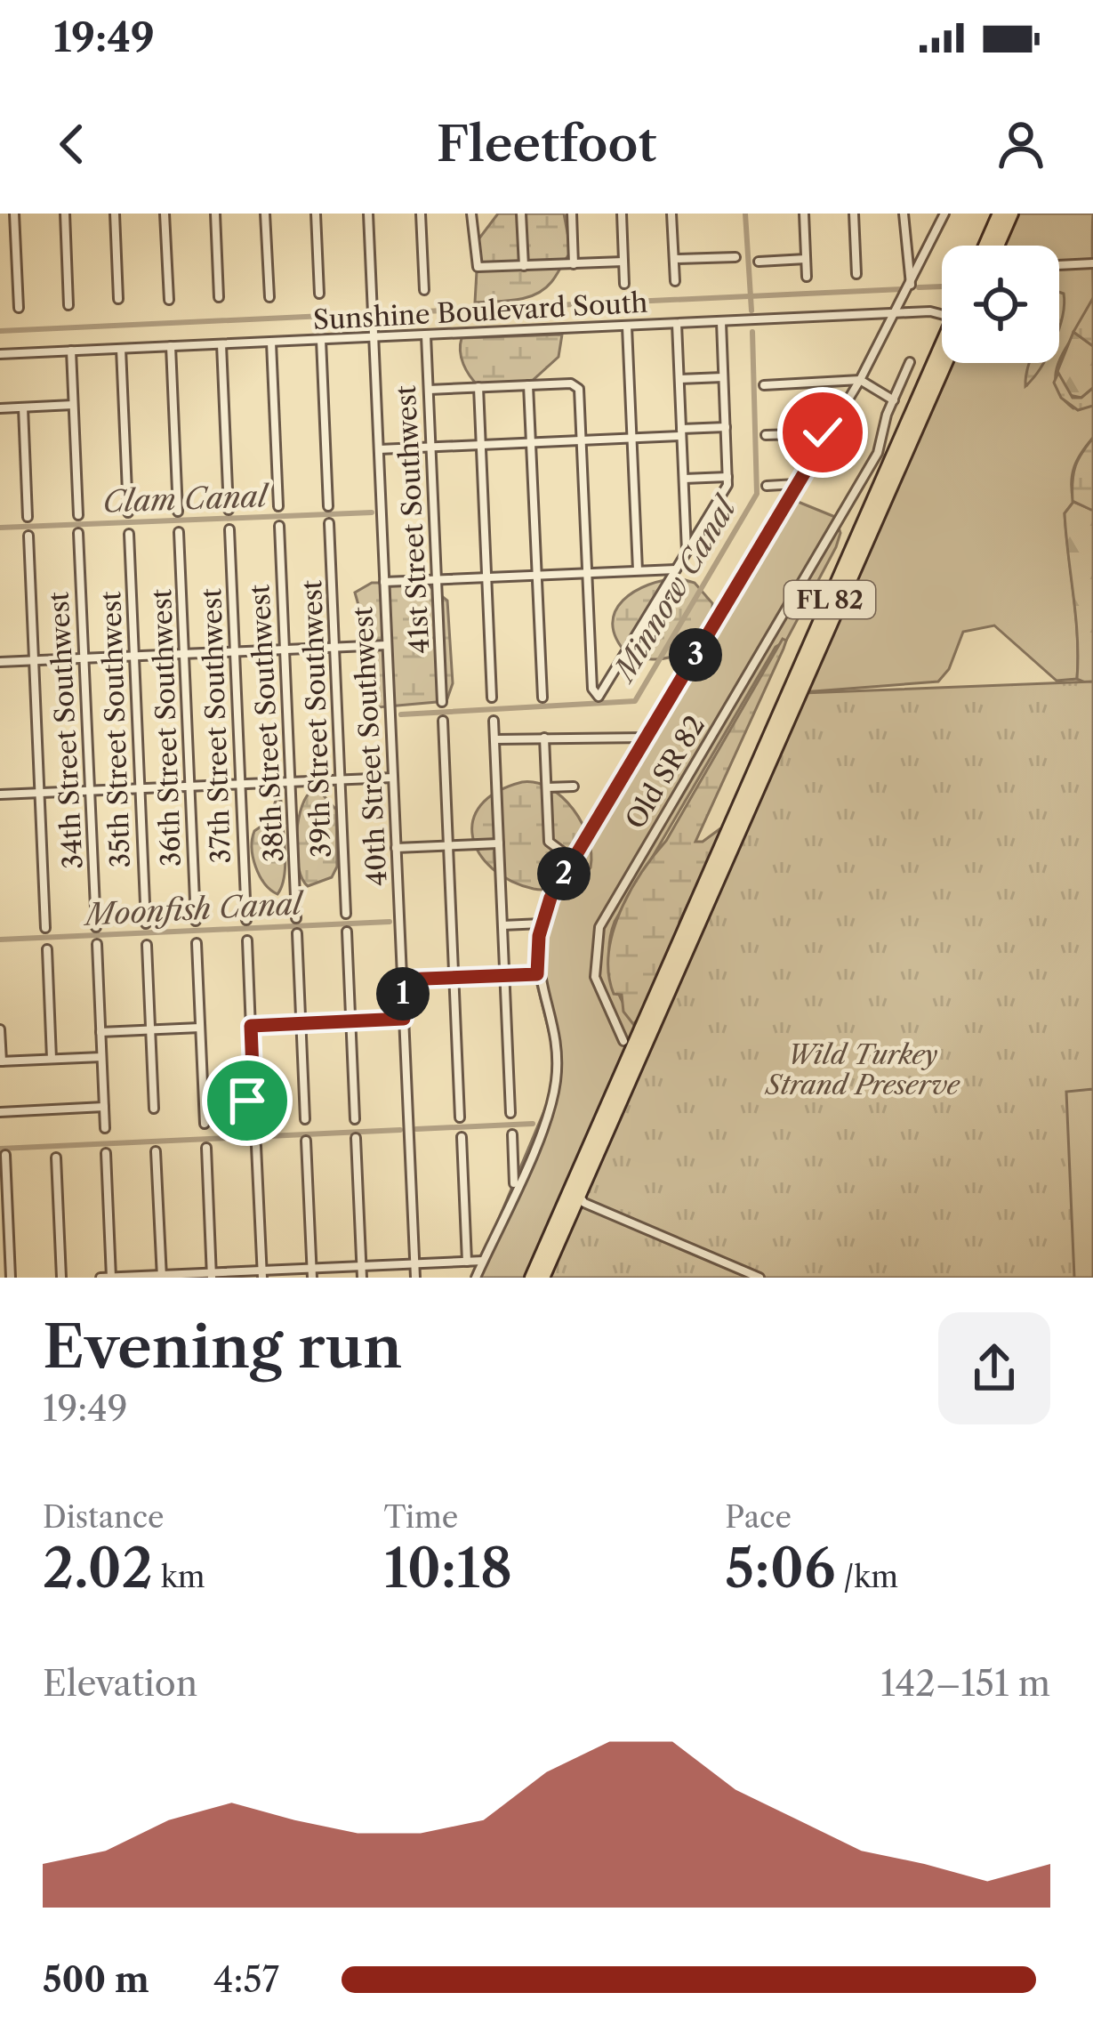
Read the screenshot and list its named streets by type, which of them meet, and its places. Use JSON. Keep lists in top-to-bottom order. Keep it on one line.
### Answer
{"streets":{"highway":["FL 82"],"street":["Sunshine Boulevard South","41st Street Southwest","39th Street Southwest","38th Street Southwest","37th Street Southwest","36th Street Southwest","35th Street Southwest","34th Street Southwest","40th Street Southwest","Old SR 82"]},"crossings":[["Sunshine Boulevard South","41st Street Southwest"],["Sunshine Boulevard South","40th Street Southwest"],["FL 82","Old SR 82"]],"water":["Clam Canal","Minnow Canal","Moonfish Canal"],"parks":["Wild Turkey Strand Preserve"],"page":{"status":"19:49","header":"Fleetfoot","pins":["3","2","1"],"heading":["Evening run","19:49"],"stats":[["Distance","2.02 km"],["Time","10:18"],["Pace","5:06 /km"]],"chart":["Elevation","142–151 m"],"list":[{"name":"500 m","note":"4:57"}]}}
